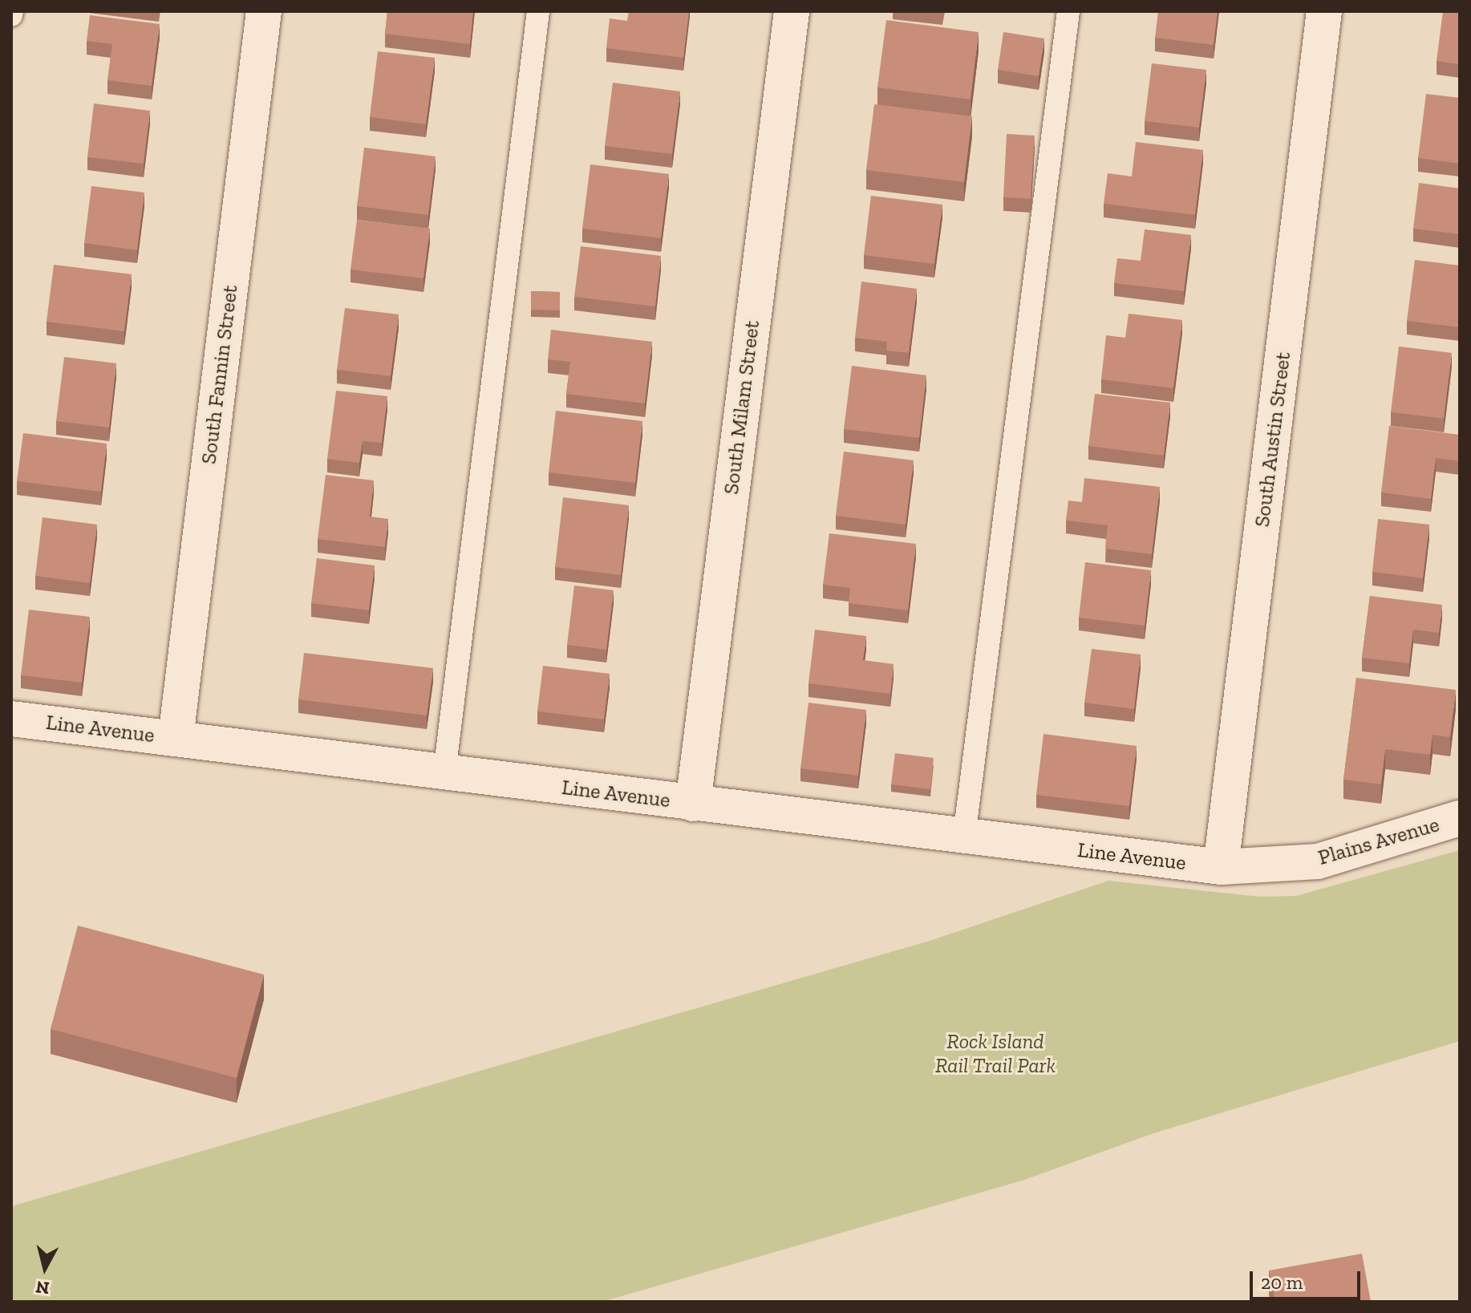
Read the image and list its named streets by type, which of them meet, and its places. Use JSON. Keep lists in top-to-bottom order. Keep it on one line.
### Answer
{"streets":{"street":["South Fannin Street","South Milam Street","South Austin Street","Line Avenue","Plains Avenue"]},"crossings":[["South Fannin Street","Line Avenue"],["South Milam Street","Line Avenue"],["South Austin Street","Line Avenue"],["South Austin Street","Plains Avenue"],["Line Avenue","Plains Avenue"]],"parks":["Rock Island Rail Trail Park"],"scale_bar":"20 m","north":"bottom"}
